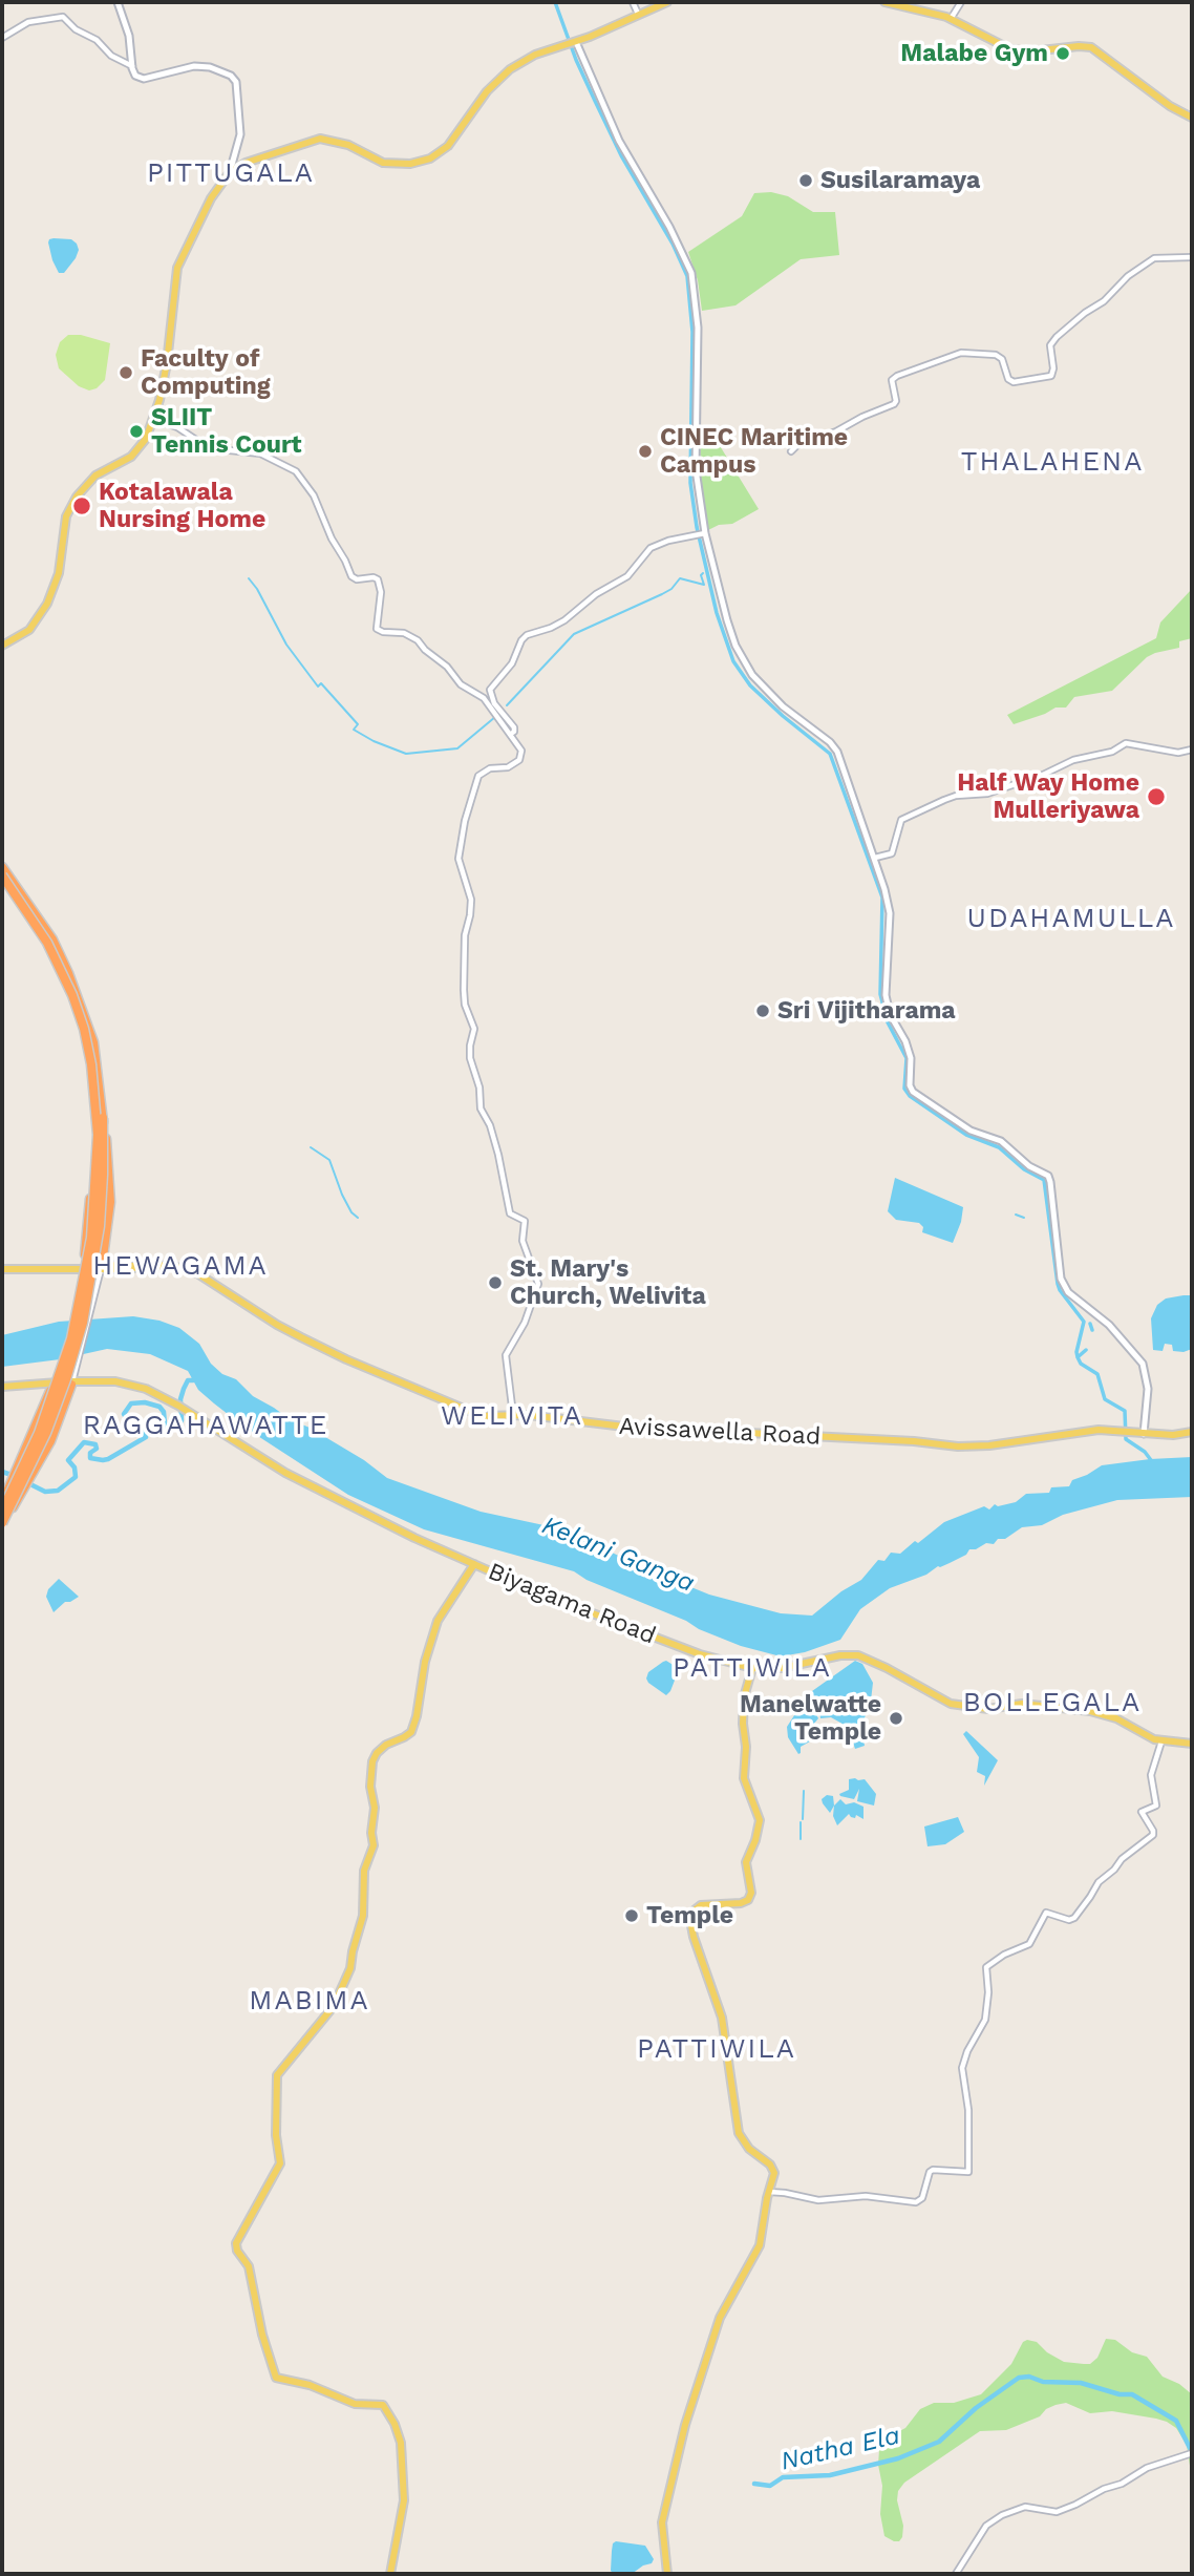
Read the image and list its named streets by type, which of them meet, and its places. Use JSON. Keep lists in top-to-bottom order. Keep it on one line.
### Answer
{"streets":{"main road":["Avissawella Road","Biyagama Road"]},"districts":["PITTUGALA","THALAHENA","UDAHAMULLA","HEWAGAMA","WELIVITA","RAGGAHAWATTE","PATTIWILA","BOLLEGALA","MABIMA","PATTIWILA"],"water":["Kelani Ganga","Natha Ela"],"places":["Malabe Gym","Susilaramaya","Faculty of Computing","SLIIT Tennis Court","CINEC Maritime Campus","Kotalawala Nursing Home","Half Way Home Mulleriyawa","Sri Vijitharama","St. Mary's Church, Welivita","Manelwatte Temple","Temple"]}
